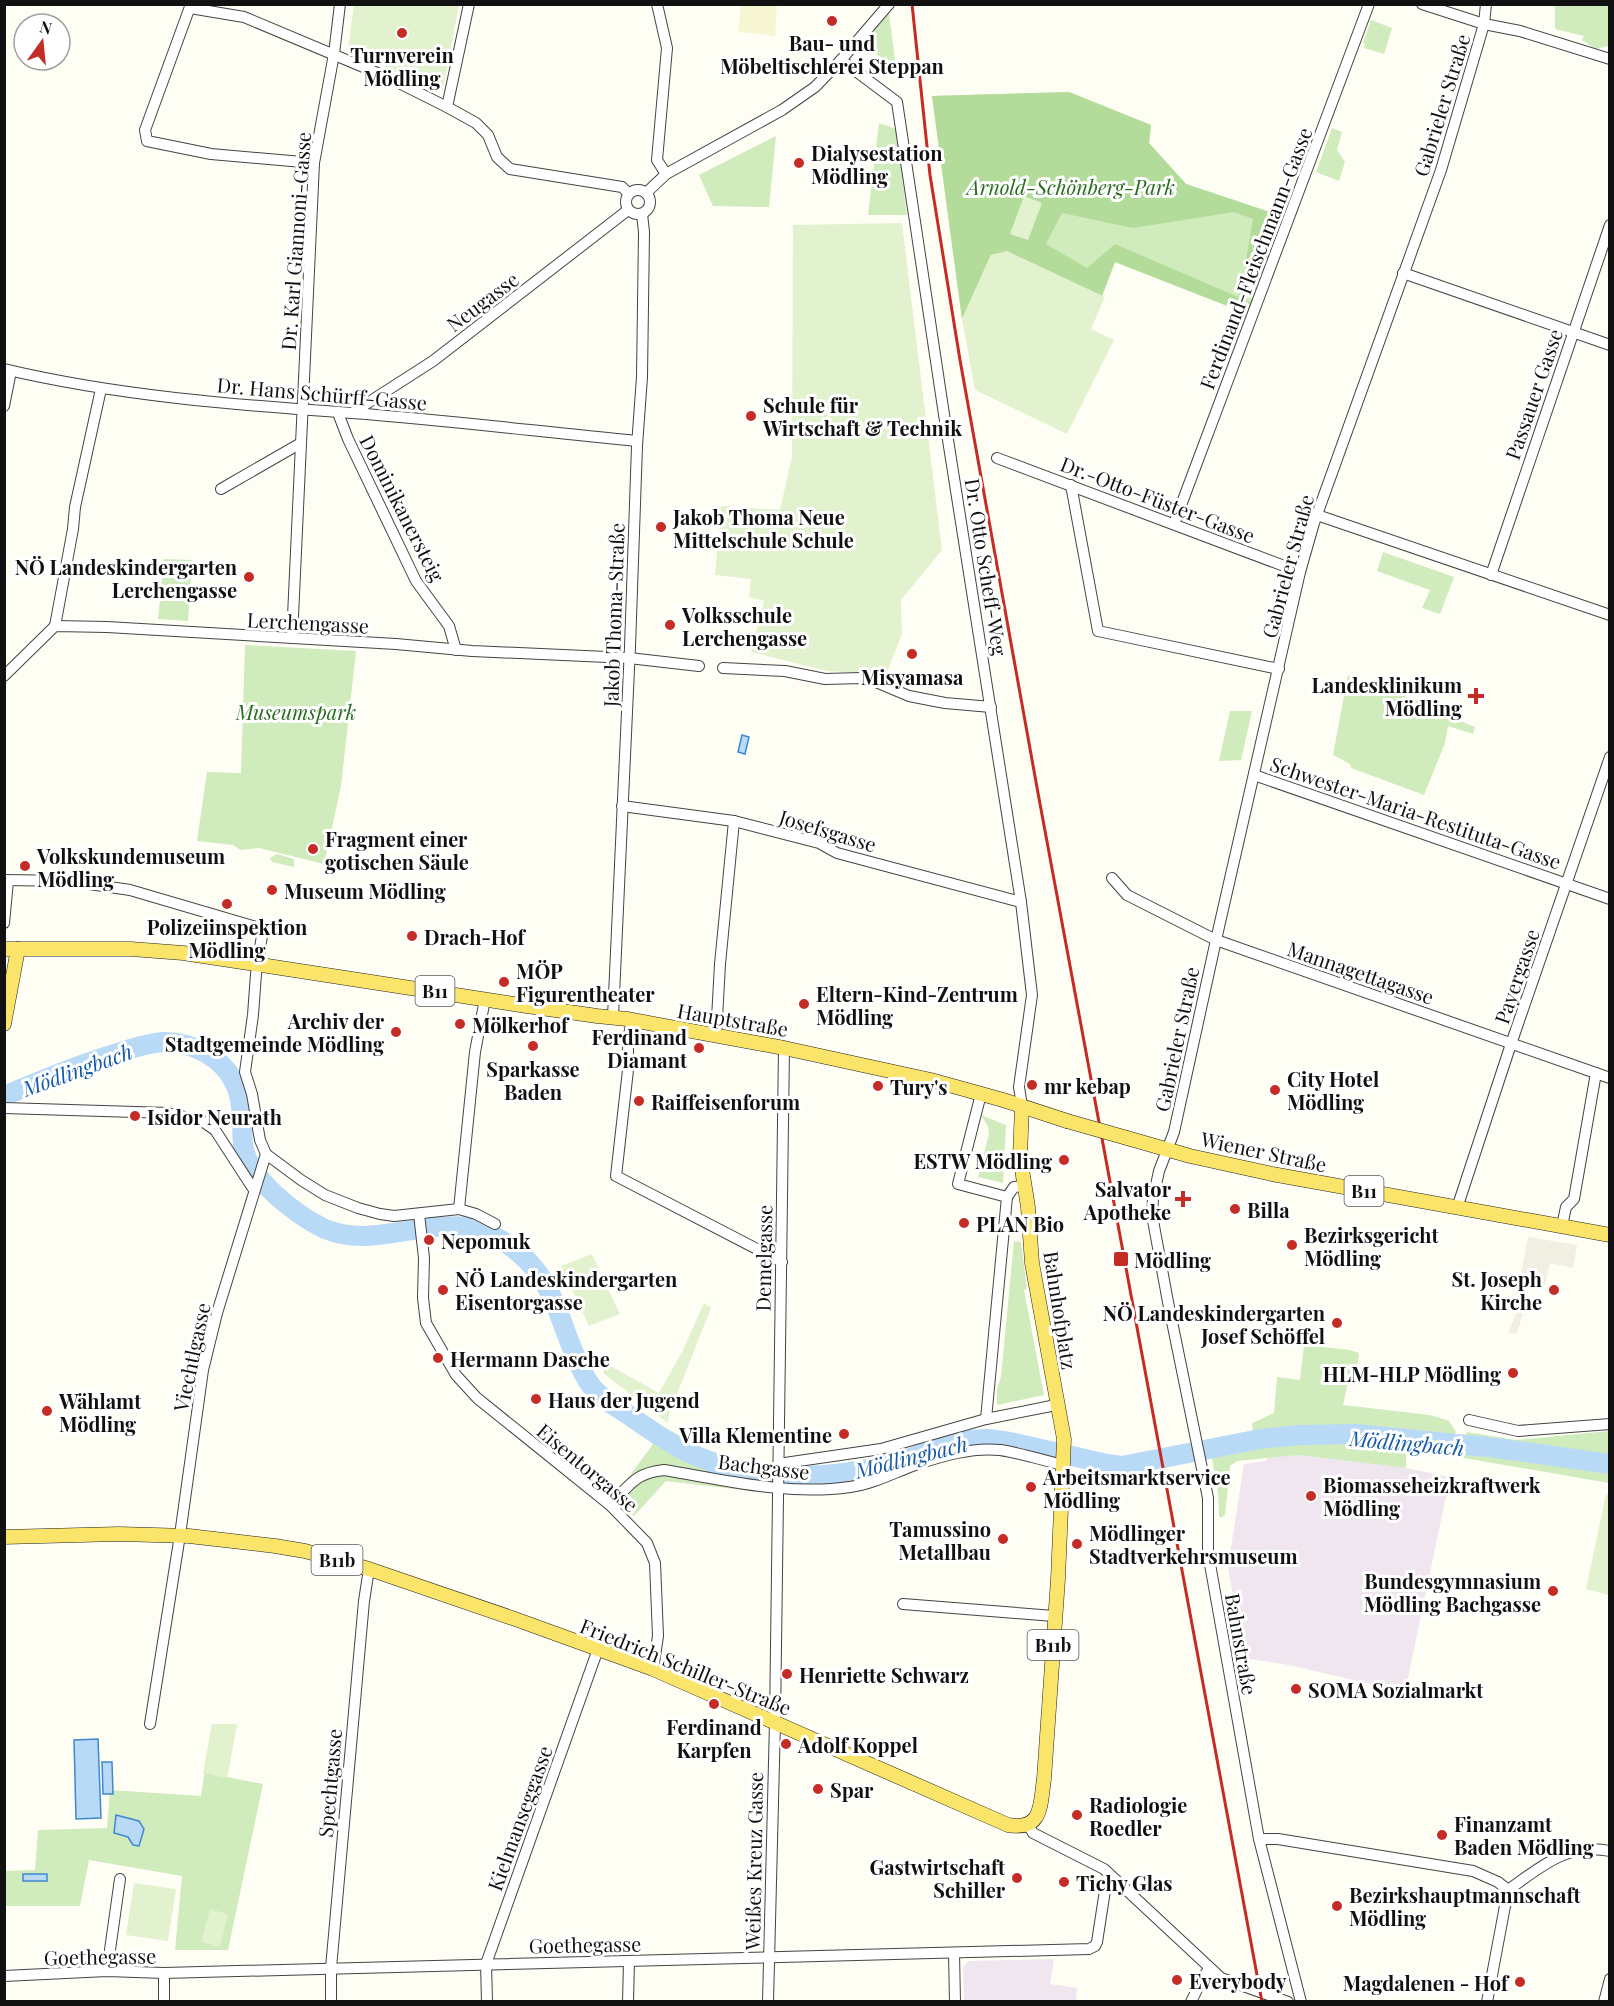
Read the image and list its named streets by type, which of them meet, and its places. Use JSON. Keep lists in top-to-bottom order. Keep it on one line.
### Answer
{"streets":{"main road":["B11","Hauptstraße","Wiener Straße","Bahnhofplatz","B11b","Friedrich Schiller-Straße"],"street":["Gabrieler Straße","Dr. Karl Giannoni-Gasse","Ferdinand-Fleischmann-Gasse","Neugasse","Dr. Hans Schürff-Gasse","Passauer Gasse","Dr.-Otto-Füster-Gasse","Dominikanersteig","Dr. Otto Scheff-Weg","Jakob Thoma-Straße","Lerchengasse","Schwester-Maria-Restituta-Gasse","Josefsgasse","Mannagettagasse","Payergasse","Demelgasse","Viechtlgasse","Bachgasse","Eisentorgasse","Bahnstraße","Spechtgasse","Kielmanseggasse","Weißes Kreuz Gasse","Goethegasse"]},"crossings":[["Gabrieler Straße","Dr.-Otto-Füster-Gasse"],["Gabrieler Straße","Schwester-Maria-Restituta-Gasse"],["Gabrieler Straße","Mannagettagasse"],["Gabrieler Straße","Wiener Straße"],["Gabrieler Straße","Bahnstraße"],["Dr. Karl Giannoni-Gasse","Dr. Hans Schürff-Gasse"],["Dr. Karl Giannoni-Gasse","Lerchengasse"],["Ferdinand-Fleischmann-Gasse","Dr.-Otto-Füster-Gasse"],["Neugasse","Dr. Hans Schürff-Gasse"],["Neugasse","Jakob Thoma-Straße"],["Dr. Hans Schürff-Gasse","Dominikanersteig"],["Dr. Hans Schürff-Gasse","Jakob Thoma-Straße"],["Dominikanersteig","Lerchengasse"],["Dr. Otto Scheff-Weg","Josefsgasse"],["Dr. Otto Scheff-Weg","Hauptstraße"],["Dr. Otto Scheff-Weg","Wiener Straße"],["Dr. Otto Scheff-Weg","Bahnhofplatz"],["Jakob Thoma-Straße","Lerchengasse"],["Jakob Thoma-Straße","Josefsgasse"],["Jakob Thoma-Straße","Hauptstraße"],["Schwester-Maria-Restituta-Gasse","Payergasse"],["Mannagettagasse","Payergasse"],["Payergasse","Wiener Straße"],["Hauptstraße","Wiener Straße"],["Hauptstraße","Demelgasse"],["Hauptstraße","Bahnhofplatz"],["Wiener Straße","Bahnhofplatz"],["Wiener Straße","Bahnstraße"],["Demelgasse","Bachgasse"],["Bahnhofplatz","Bachgasse"],["Bahnhofplatz","B11b"],["Viechtlgasse","Friedrich Schiller-Straße"],["Bachgasse","Eisentorgasse"],["Bachgasse","B11b"],["Eisentorgasse","Friedrich Schiller-Straße"],["B11b","Friedrich Schiller-Straße"],["Friedrich Schiller-Straße","Spechtgasse"],["Friedrich Schiller-Straße","Kielmanseggasse"],["Friedrich Schiller-Straße","Weißes Kreuz Gasse"],["Friedrich Schiller-Straße","Goethegasse"],["Spechtgasse","Goethegasse"],["Kielmanseggasse","Goethegasse"],["Weißes Kreuz Gasse","Goethegasse"]],"water":["Mödlingbach"],"parks":["Arnold-Schönberg-Park","Museumspark"],"places":{"other":["Bau- und Möbeltischlerei Steppan","Turnverein Mödling","Dialysestation Mödling","Schule für Wirtschaft & Technik","Jakob Thoma Neue Mittelschule Schule","NÖ Landeskindergarten Lerchengasse","Volksschule Lerchengasse","Misyamasa","Fragment einer gotischen Säule","Volkskundemuseum Mödling","Museum Mödling","Polizeiinspektion Mödling","Drach-Hof","MÖP Figurentheater","Eltern-Kind-Zentrum Mödling","Mölkerhof","Archiv der Stadtgemeinde Mödling","Sparkasse Baden","Ferdinand Diamant","mr kebap","Tury's","City Hotel Mödling","Raiffeisenforum","Isidor Neurath","ESTW Mödling","Billa","PLAN Bio","Nepomuk","Bezirksgericht Mödling","NÖ Landeskindergarten Eisentorgasse","St. Joseph Kirche","NÖ Landeskindergarten Josef Schöffel","Hermann Dasche","HLM-HLP Mödling","Haus der Jugend","Wählamt Mödling","Villa Klementine","Arbeitsmarktservice Mödling","Biomasseheizkraftwerk Mödling","Tamussino Metallbau","Mödlinger Stadtverkehrsmuseum","Bundesgymnasium Mödling Bachgasse","Henriette Schwarz","SOMA Sozialmarkt","Ferdinand Karpfen","Adolf Koppel","Spar","Radiologie Roedler","Finanzamt Baden Mödling","Gastwirtschaft Schiller","Tichy Glas","Bezirkshauptmannschaft Mödling","Everybody","Magdalenen - Hof"],"health":["Landesklinikum Mödling","Salvator Apotheke"],"transit":["Mödling"]},"north":"top"}
